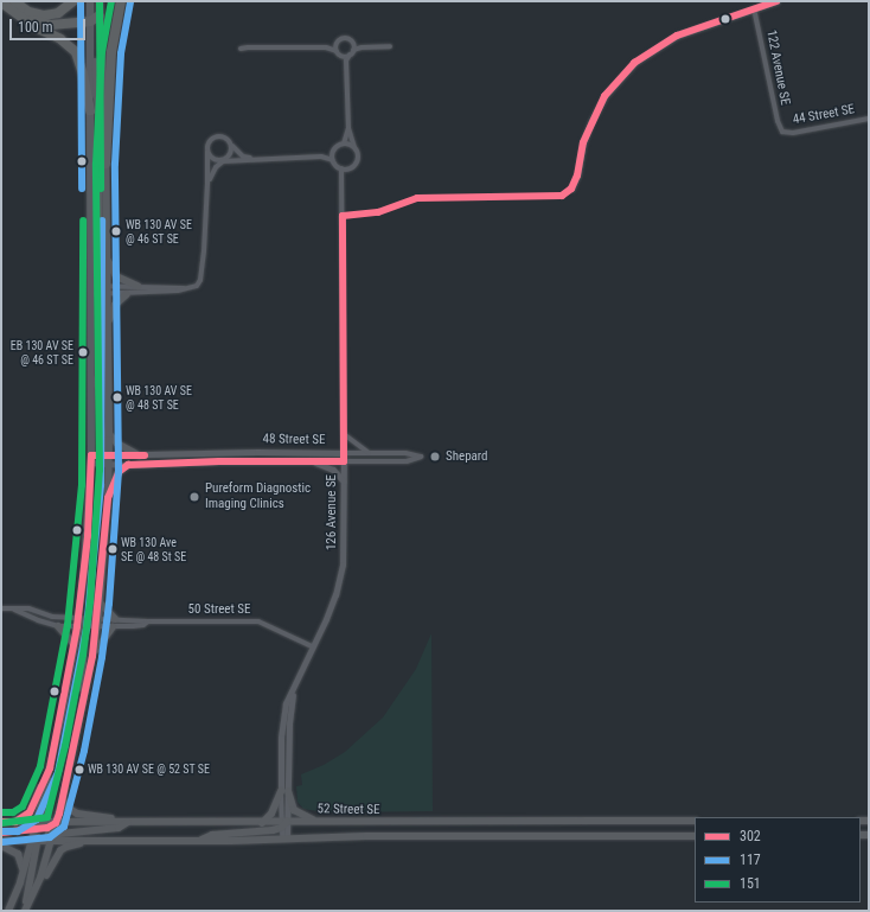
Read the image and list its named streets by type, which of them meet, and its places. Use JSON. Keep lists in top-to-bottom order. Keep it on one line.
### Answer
{"streets":{"main road":["52 Street SE"],"street":["122 Avenue SE","44 Street SE","48 Street SE","126 Avenue SE","50 Street SE"]},"crossings":[["122 Avenue SE","44 Street SE"],["48 Street SE","126 Avenue SE"],["126 Avenue SE","50 Street SE"],["126 Avenue SE","52 Street SE"]],"places":["WB 130 AV SE @ 46 ST SE","EB 130 AV SE @ 46 ST SE","WB 130 AV SE @ 48 ST SE","Shepard","Pureform Diagnostic Imaging Clinics","WB 130 Ave SE @ 48 St SE","WB 130 AV SE @ 52 ST SE"],"lines":["transit line 302","transit line 117","transit line 151"],"legend":["302","117","151"],"scale_bar":"100 m"}
